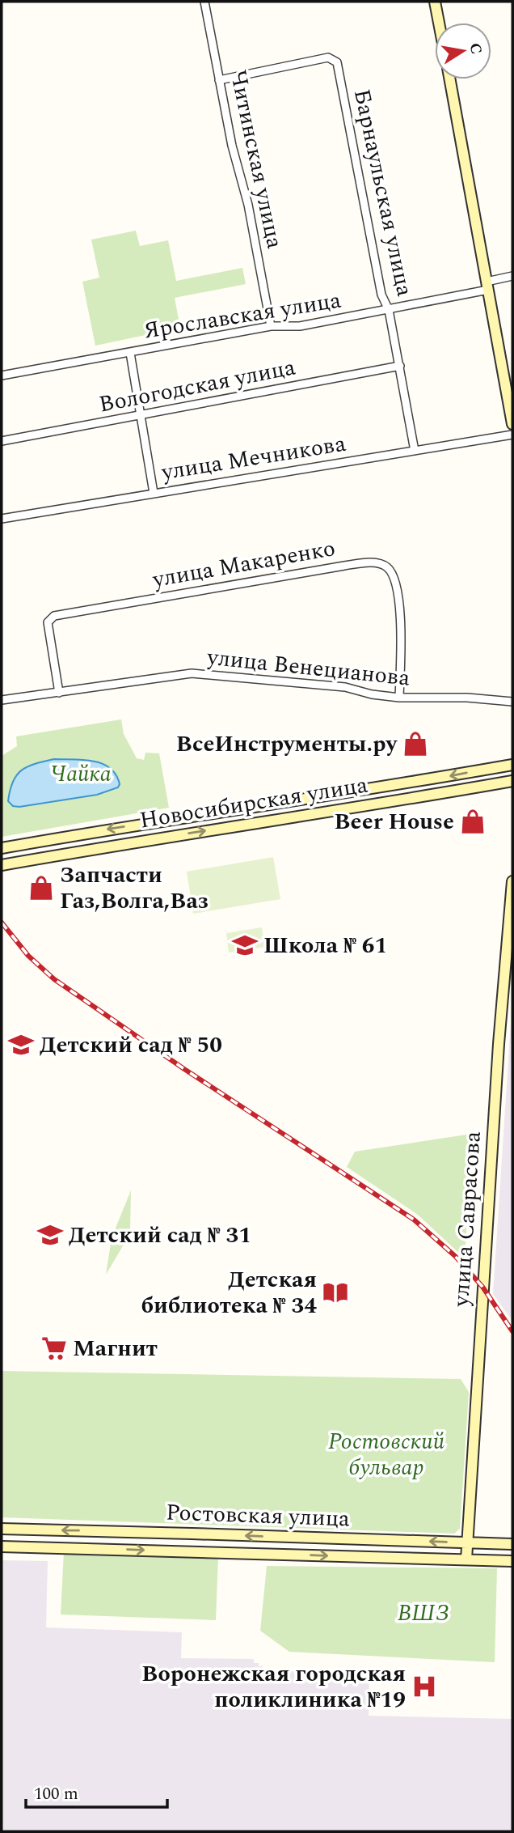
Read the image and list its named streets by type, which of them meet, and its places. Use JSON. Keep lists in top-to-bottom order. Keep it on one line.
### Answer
{"streets":{"street":["Читинская улица","Барнаульская улица","Ярославская улица","Вологодская улица","улица Мечникова","улица Макаренко","улица Венецианова","Новосибирская улица","улица Саврасова","Ростовская улица"]},"crossings":[["Читинская улица","Барнаульская улица"],["Читинская улица","Ярославская улица"],["Барнаульская улица","Ярославская улица"],["Барнаульская улица","Вологодская улица"],["Барнаульская улица","улица Мечникова"],["улица Макаренко","улица Венецианова"],["улица Саврасова","Ростовская улица"]],"parks":["Чайка","Ростовский бульвар","ВШЗ"],"places":{"shop":["ВсеИнструменты.ру","Beer House","Запчасти Газ,Волга,Ваз"],"school or university":["Школа № 61","Детский сад № 50","Детский сад № 31"],"library":["Детская библиотека № 34"],"supermarket":["Магнит"],"hospital":["Воронежская городская поликлиника №19"]},"scale_bar":"100 m","north":"right"}
